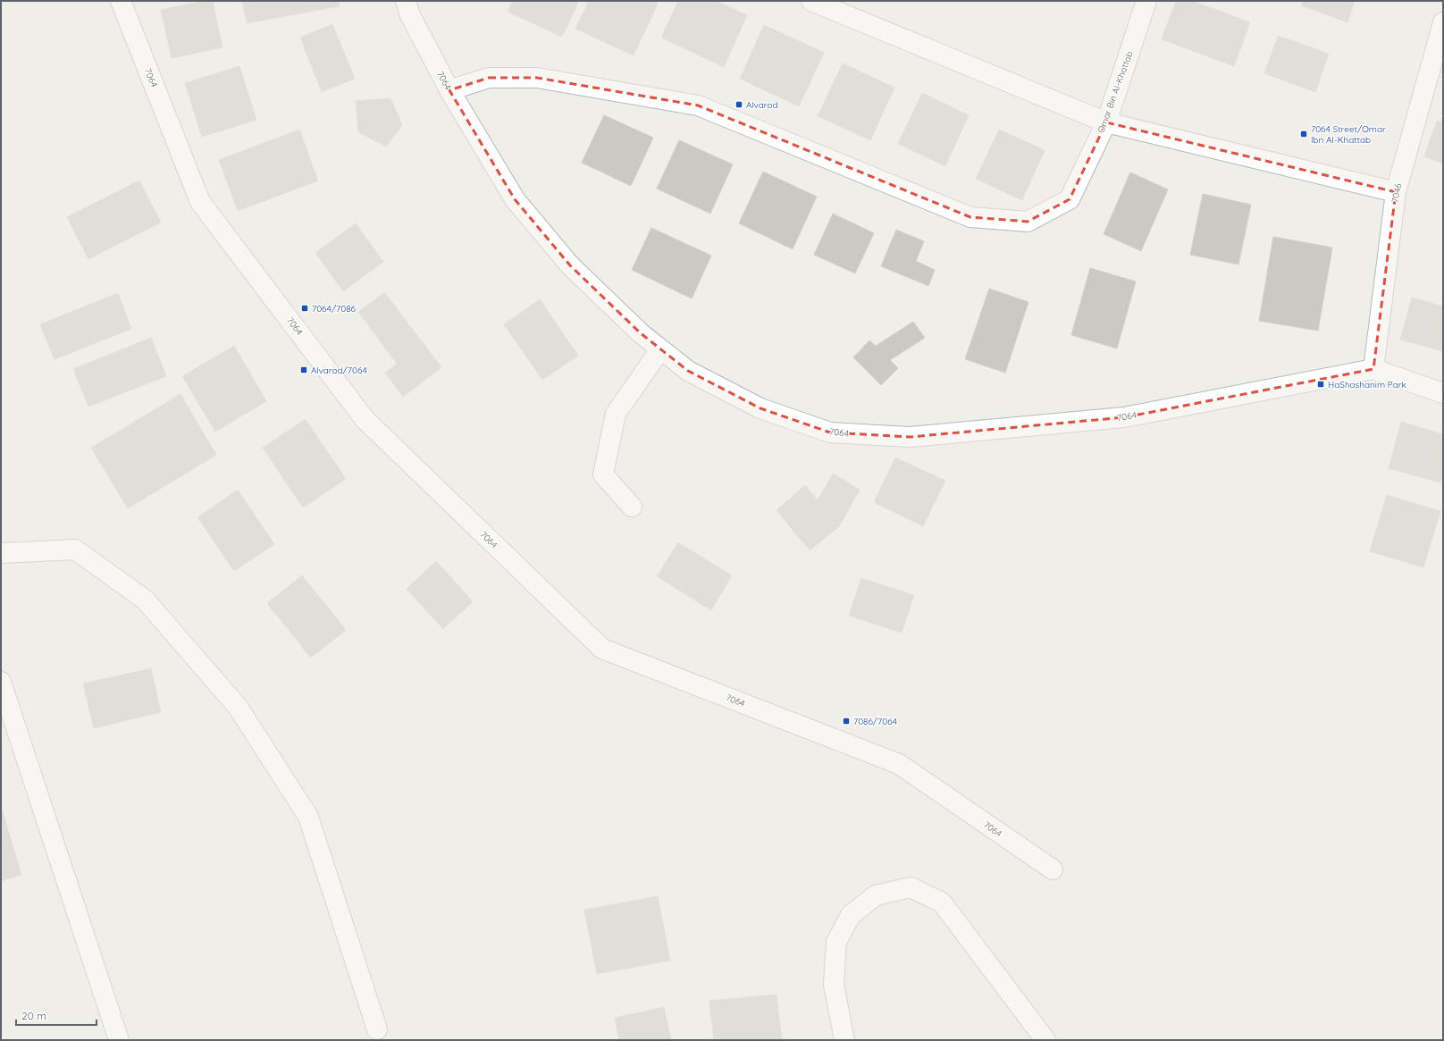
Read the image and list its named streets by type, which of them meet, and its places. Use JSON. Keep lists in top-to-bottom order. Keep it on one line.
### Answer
{"streets":{"street":["7064","Omar Bin Al-Khattab","7046"]},"crossings":[["7064","Omar Bin Al-Khattab"],["7064","7046"]],"places":{"transit":["Alvarod","7064 Street/Omar Ibn Al-Khattab","7064/7086","Alvarod/7064","HaShoshanim Park","7086/7064"]},"scale_bar":"20 m"}
